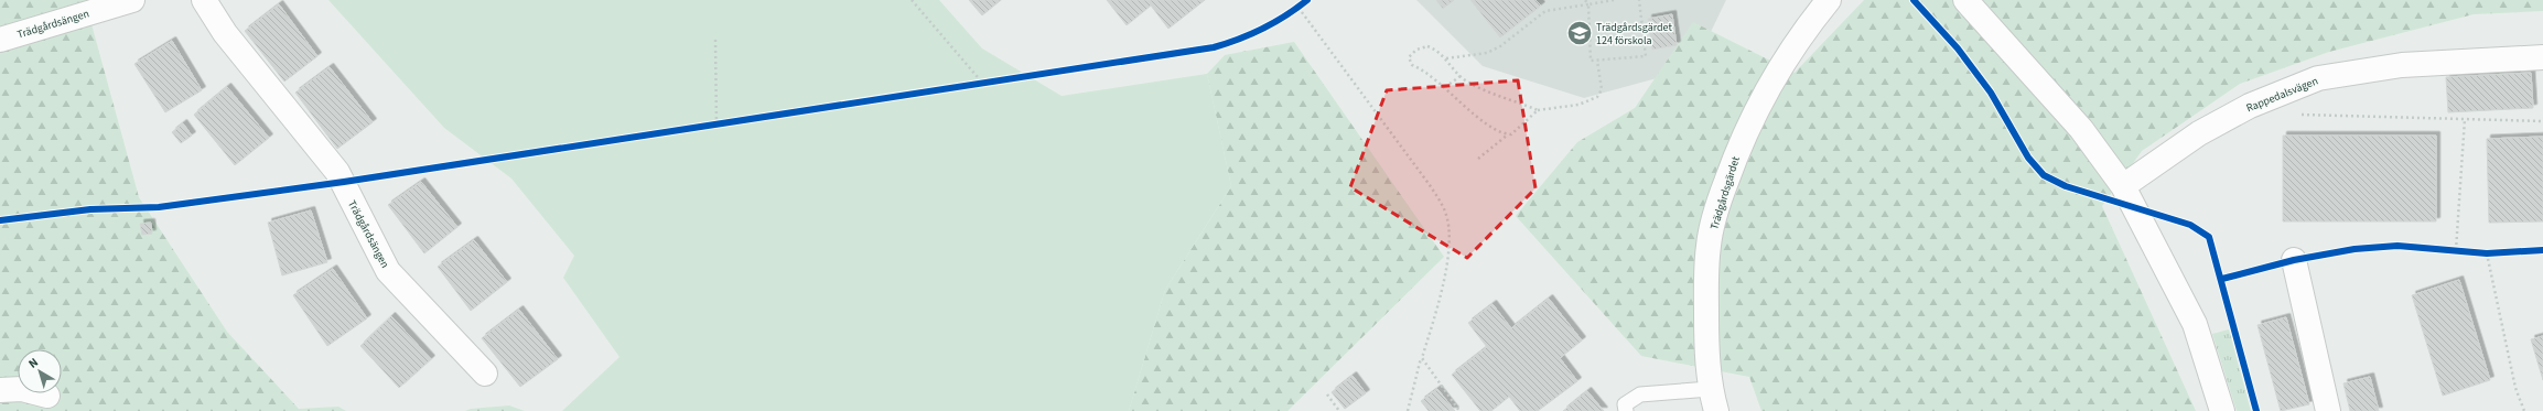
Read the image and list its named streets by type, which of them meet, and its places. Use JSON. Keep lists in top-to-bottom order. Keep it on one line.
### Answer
{"streets":{"street":["Trädgårdsängen","Rappedalsvägen","Trädgårdsgärdet"]},"places":{"school or university":["Trädgårdsgärdet 124 förskola"]},"north":"top left"}
